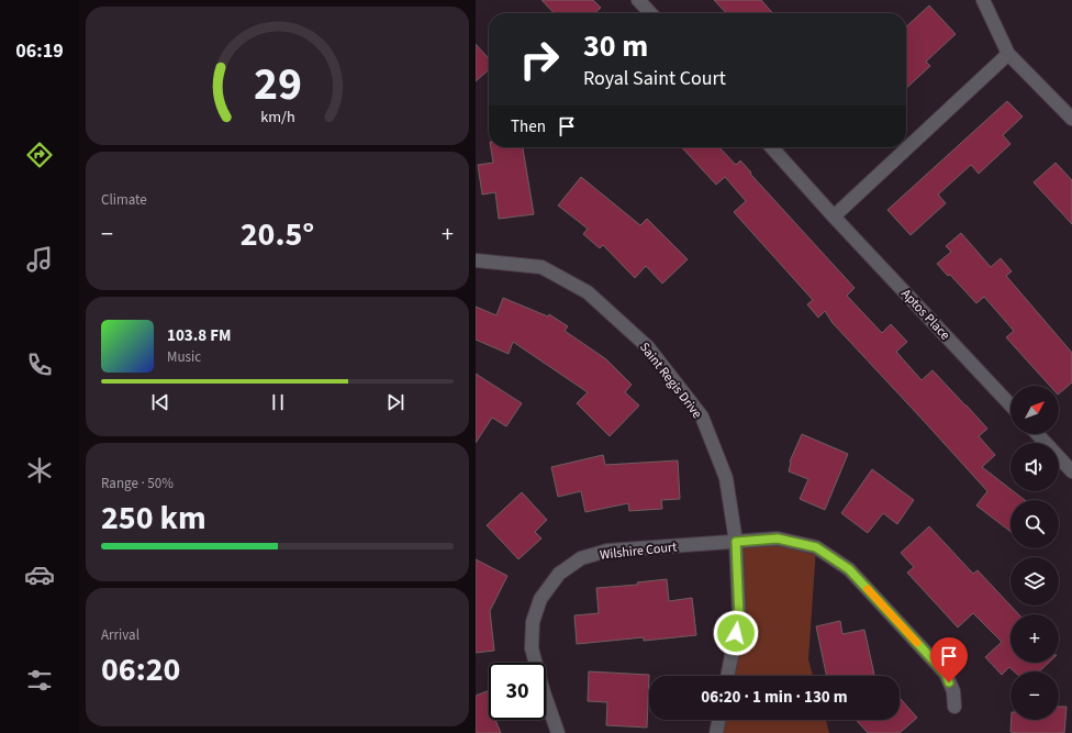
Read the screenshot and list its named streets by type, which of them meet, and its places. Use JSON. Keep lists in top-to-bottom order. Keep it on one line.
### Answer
{"streets":{"street":["Aptos Place","Saint Regis Drive","Wilshire Court"]},"crossings":[["Saint Regis Drive","Wilshire Court"]],"north":"top right","page":{"tabs":"06:19","turn":["30 m","Royal Saint Court"],"then":"Then","tile":["Climate",["Range · 50%","250 km"],["Arrival","06:20"]],"heat":["−","20.5°","+"],"song":["103.8 FM","Music"],"map_buttons":["+","−"],"limit":"30","trip":"06:20 · 1 min · 130 m","gauge":["29","km/h"]}}
